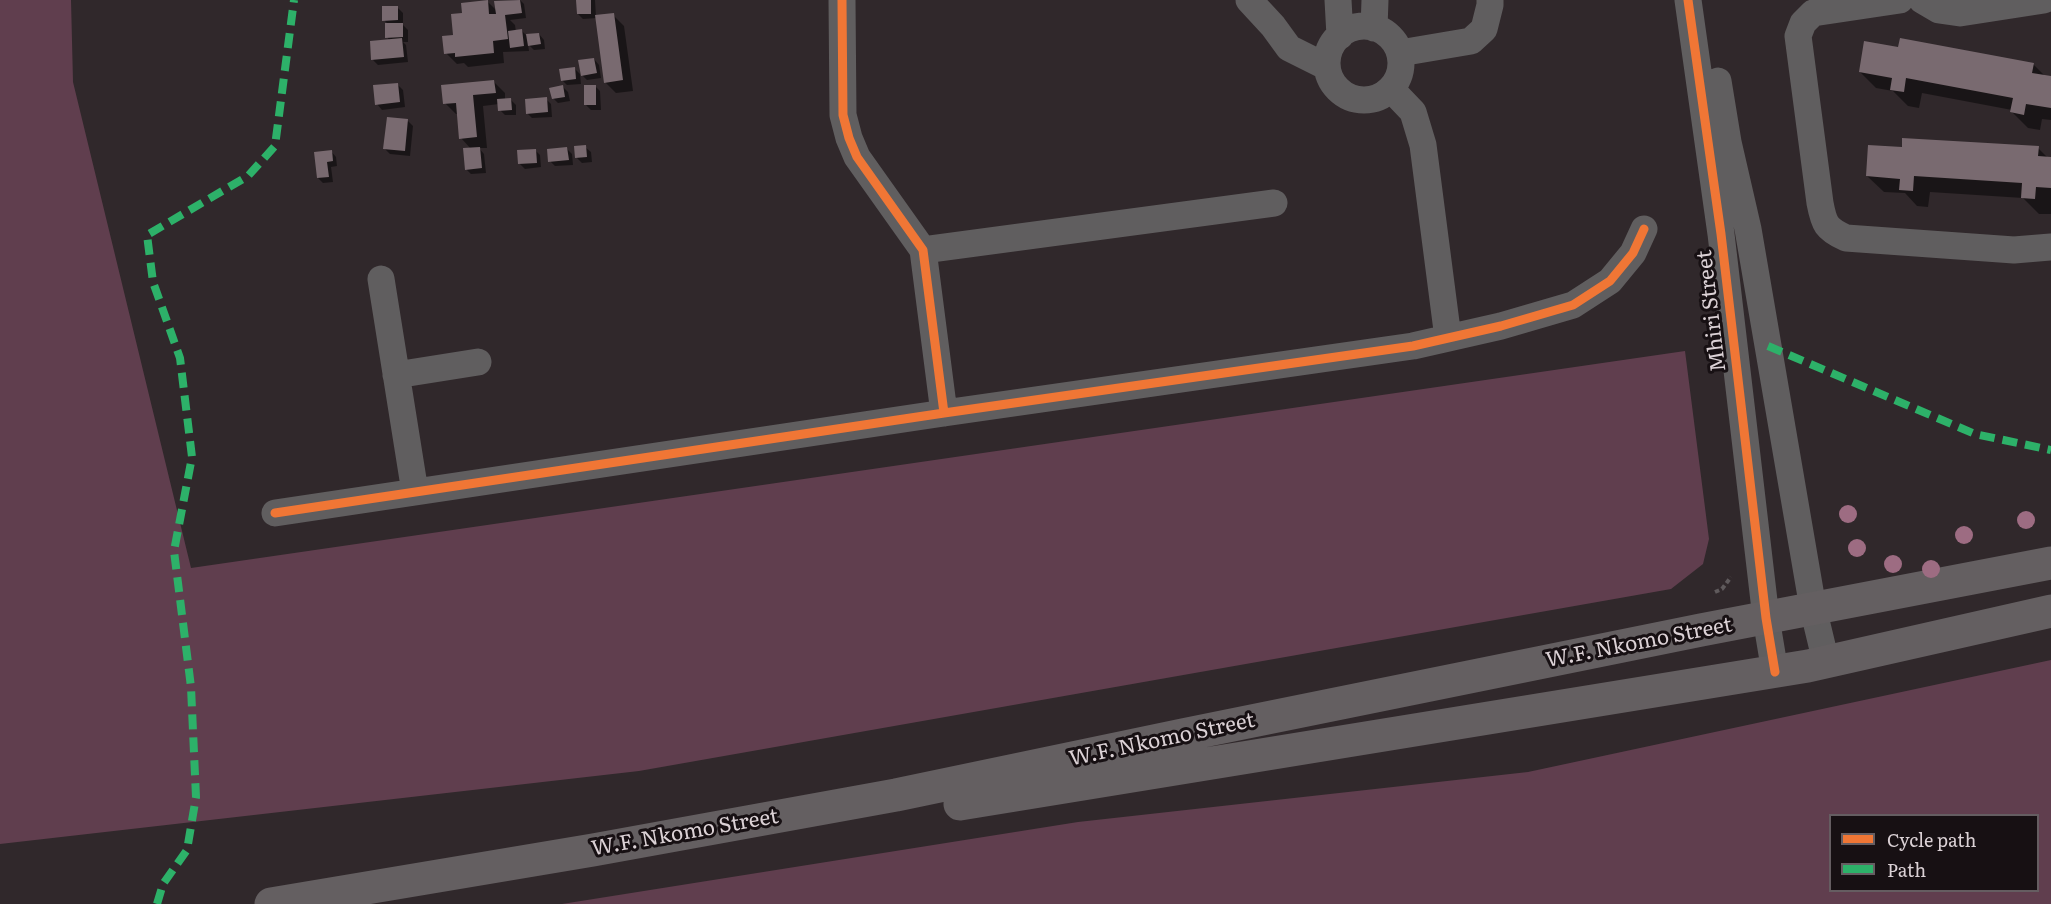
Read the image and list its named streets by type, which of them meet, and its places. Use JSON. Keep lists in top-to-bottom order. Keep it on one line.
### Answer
{"streets":{"main road":["W.F. Nkomo Street"],"street":["Mhiri Street"]},"crossings":[["Mhiri Street","W.F. Nkomo Street"]],"legend":["Cycle path","Path"]}
